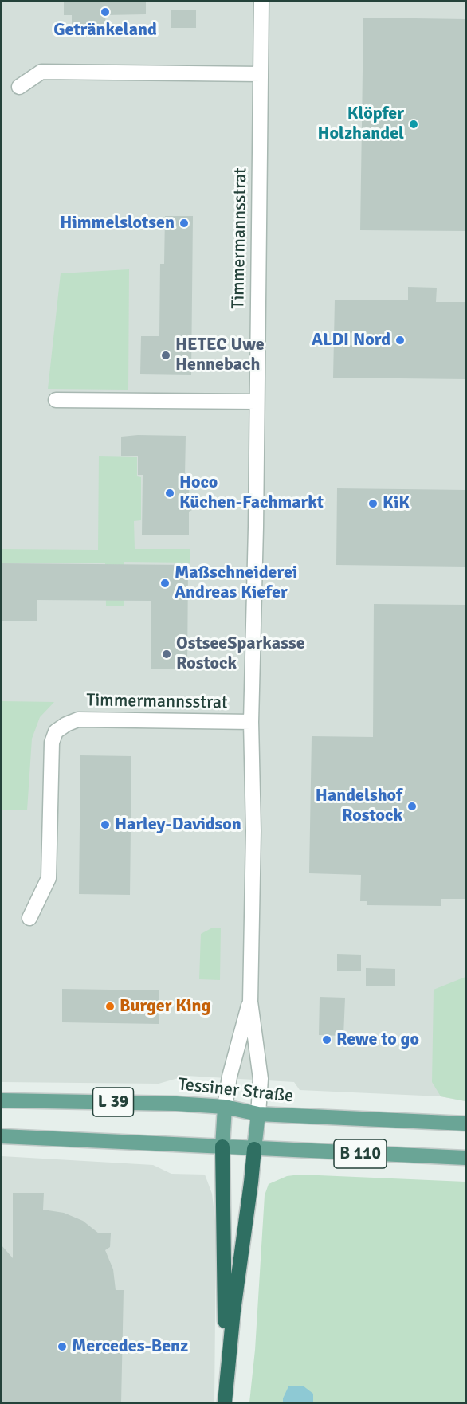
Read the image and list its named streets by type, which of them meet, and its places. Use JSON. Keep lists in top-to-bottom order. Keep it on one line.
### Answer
{"streets":{"main road":["Timmermannsstrat","Tessiner Straße","L 39","B 110"]},"crossings":[["Timmermannsstrat","Tessiner Straße"],["Timmermannsstrat","L 39"],["L 39","B 110"]],"places":["Getränkeland","Klöpfer Holzhandel","Himmelslotsen","ALDI Nord","HETEC Uwe Hennebach","Hoco Küchen-Fachmarkt","KiK","Maßschneiderei Andreas Kiefer","OstseeSparkasse Rostock","Handelshof Rostock","Harley-Davidson","Burger King","Rewe to go","Mercedes-Benz"]}
